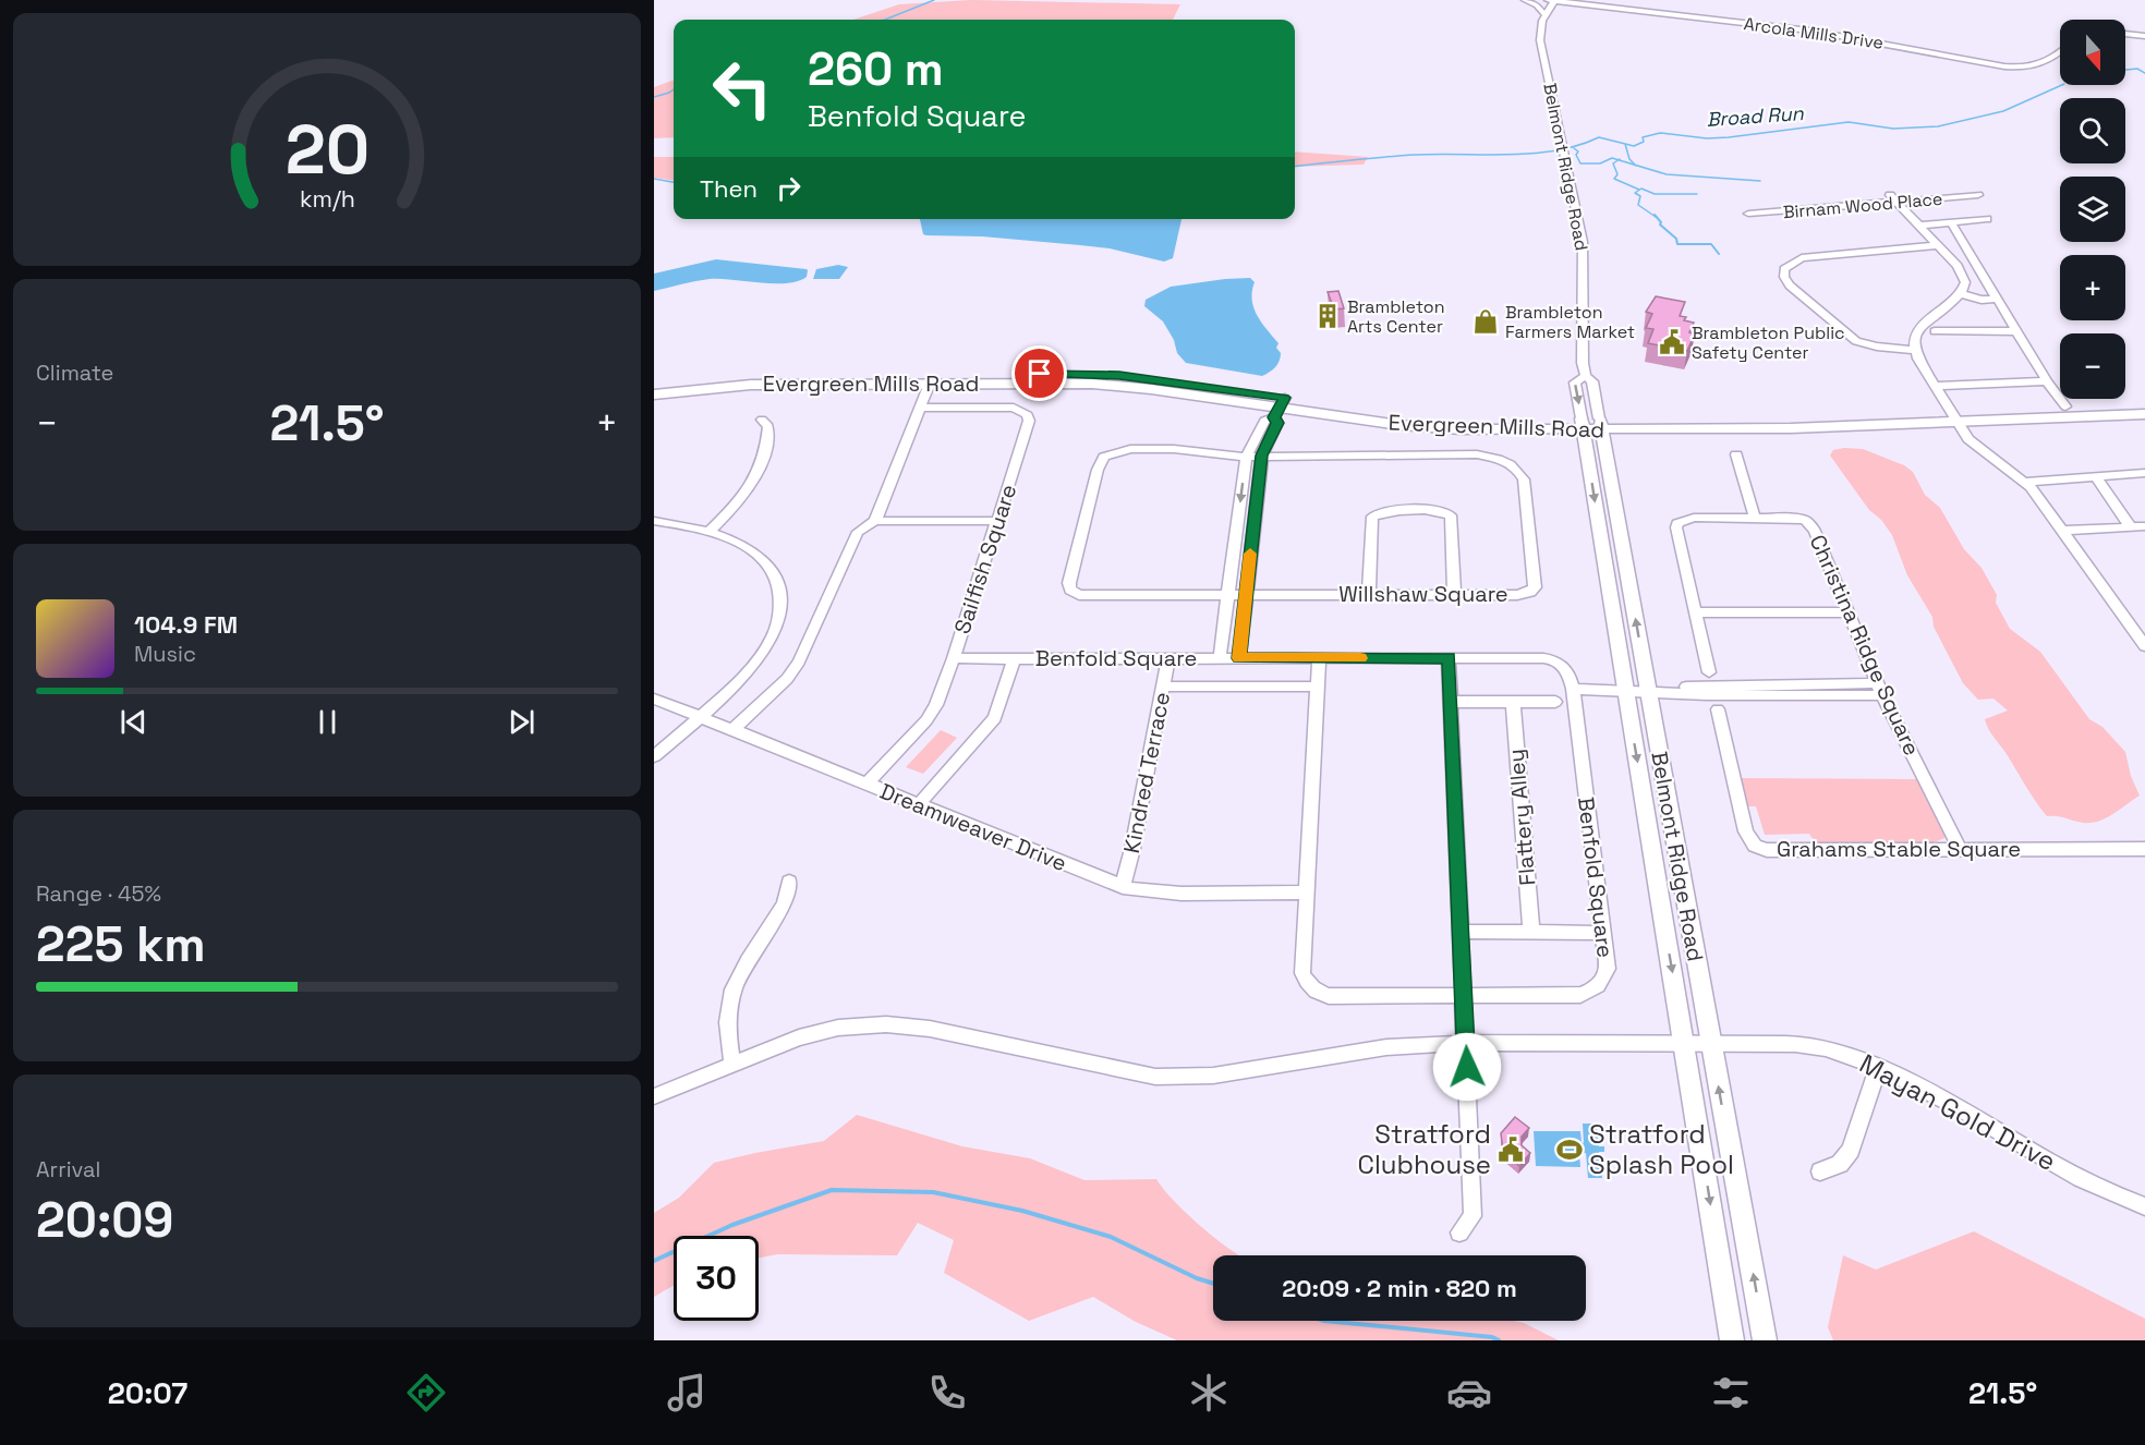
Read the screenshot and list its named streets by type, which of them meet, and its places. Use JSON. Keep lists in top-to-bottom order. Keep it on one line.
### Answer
{"streets":{"main road":["Belmont Ridge Road","Evergreen Mills Road"],"street":["Arcola Mills Drive","Birnam Wood Place","Sailfish Square","Willshaw Square","Christina Ridge Square","Benfold Square","Kindred Terrace","Flattery Alley","Dreamweaver Drive","Grahams Stable Square","Mayan Gold Drive"]},"crossings":[["Arcola Mills Drive","Belmont Ridge Road"],["Belmont Ridge Road","Evergreen Mills Road"],["Belmont Ridge Road","Mayan Gold Drive"],["Sailfish Square","Benfold Square"],["Sailfish Square","Dreamweaver Drive"],["Christina Ridge Square","Grahams Stable Square"],["Benfold Square","Kindred Terrace"],["Benfold Square","Dreamweaver Drive"],["Kindred Terrace","Dreamweaver Drive"]],"water":["Broad Run"],"places":{"building":["Brambleton Arts Center"],"shop":["Brambleton Farmers Market"],"public building":["Brambleton Public Safety Center","Stratford Clubhouse"],"sports":["Stratford Splash Pool"]},"north":"bottom","page":{"map_buttons":["+","−"],"turn":["260 m","Benfold Square"],"then":"Then","tile":["Climate",["Range · 45%","225 km"],["Arrival","20:09"]],"heat":["−","21.5°","+"],"song":["104.9 FM","Music"],"limit":"30","trip":"20:09 · 2 min · 820 m","tabs":["20:07","21.5°"],"gauge":["20","km/h"]}}
